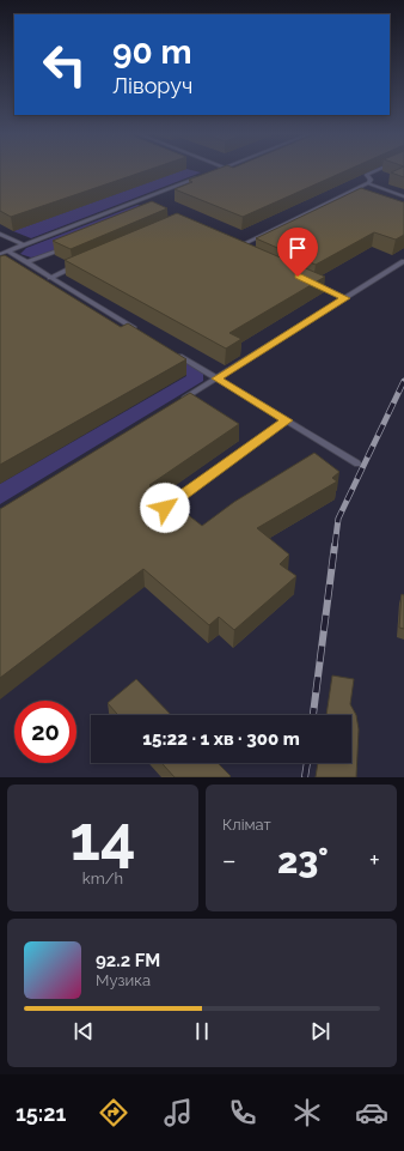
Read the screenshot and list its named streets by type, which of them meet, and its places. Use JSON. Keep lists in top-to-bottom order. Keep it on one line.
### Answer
{"page":{"turn":["90 m","Ліворуч"],"limit":"20","trip":"15:22 · 1 хв · 300 m","tile":[["14","km/h"],"Клімат"],"heat":["−","23°","+"],"song":["92.2 FM","Музика"],"tabs":"15:21"}}
